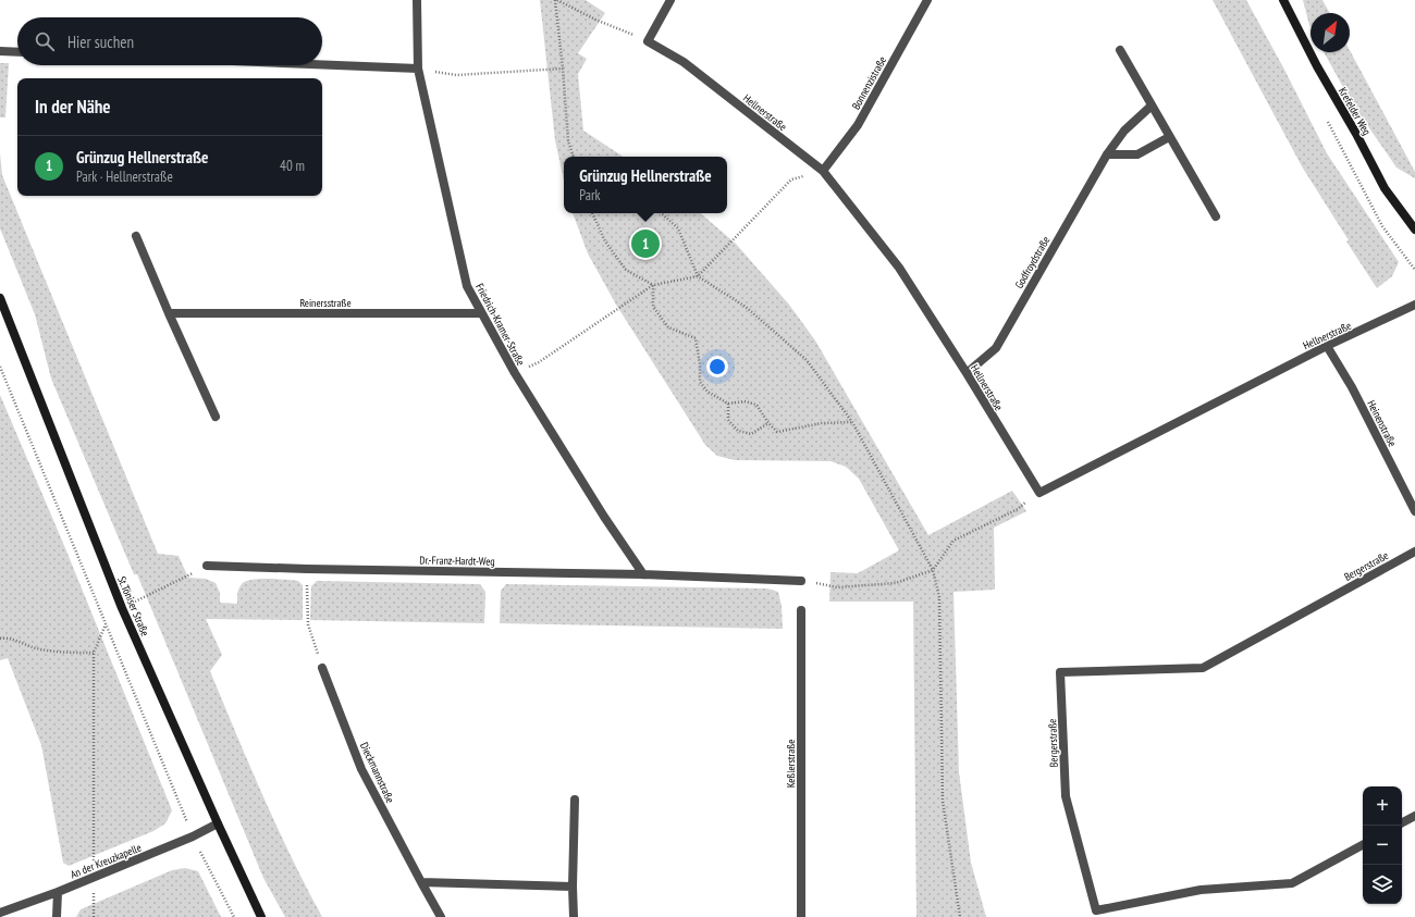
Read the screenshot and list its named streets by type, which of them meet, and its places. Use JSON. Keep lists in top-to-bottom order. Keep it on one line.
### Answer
{"streets":{"main road":["Krefelder Weg","St.Töniser Straße"],"street":["Bonnenzistraße","Hellnerstraße","Godfroydstraße","Reinersstraße","Friedrich-Kramer-Straße","Heinenstraße","Dr.-Franz-Hardt-Weg","Bergerstraße","Keßlerstraße","Dieckmannstraße","An der Kreuzkapelle"]},"crossings":[["Bonnenzistraße","Hellnerstraße"],["Hellnerstraße","Godfroydstraße"],["Hellnerstraße","Heinenstraße"],["Reinersstraße","Friedrich-Kramer-Straße"],["Friedrich-Kramer-Straße","Dr.-Franz-Hardt-Weg"],["St.Töniser Straße","An der Kreuzkapelle"]],"north":"top right","page":{"search":"Hier suchen","heading":"In der Nähe","list":[{"mark":"1","name":"Grünzug Hellnerstraße","note":"Park · Hellnerstraße","value":"40 m"}],"popup":["Grünzug Hellnerstraße","Park"],"pins":"1","map_buttons":["+","−"]}}
